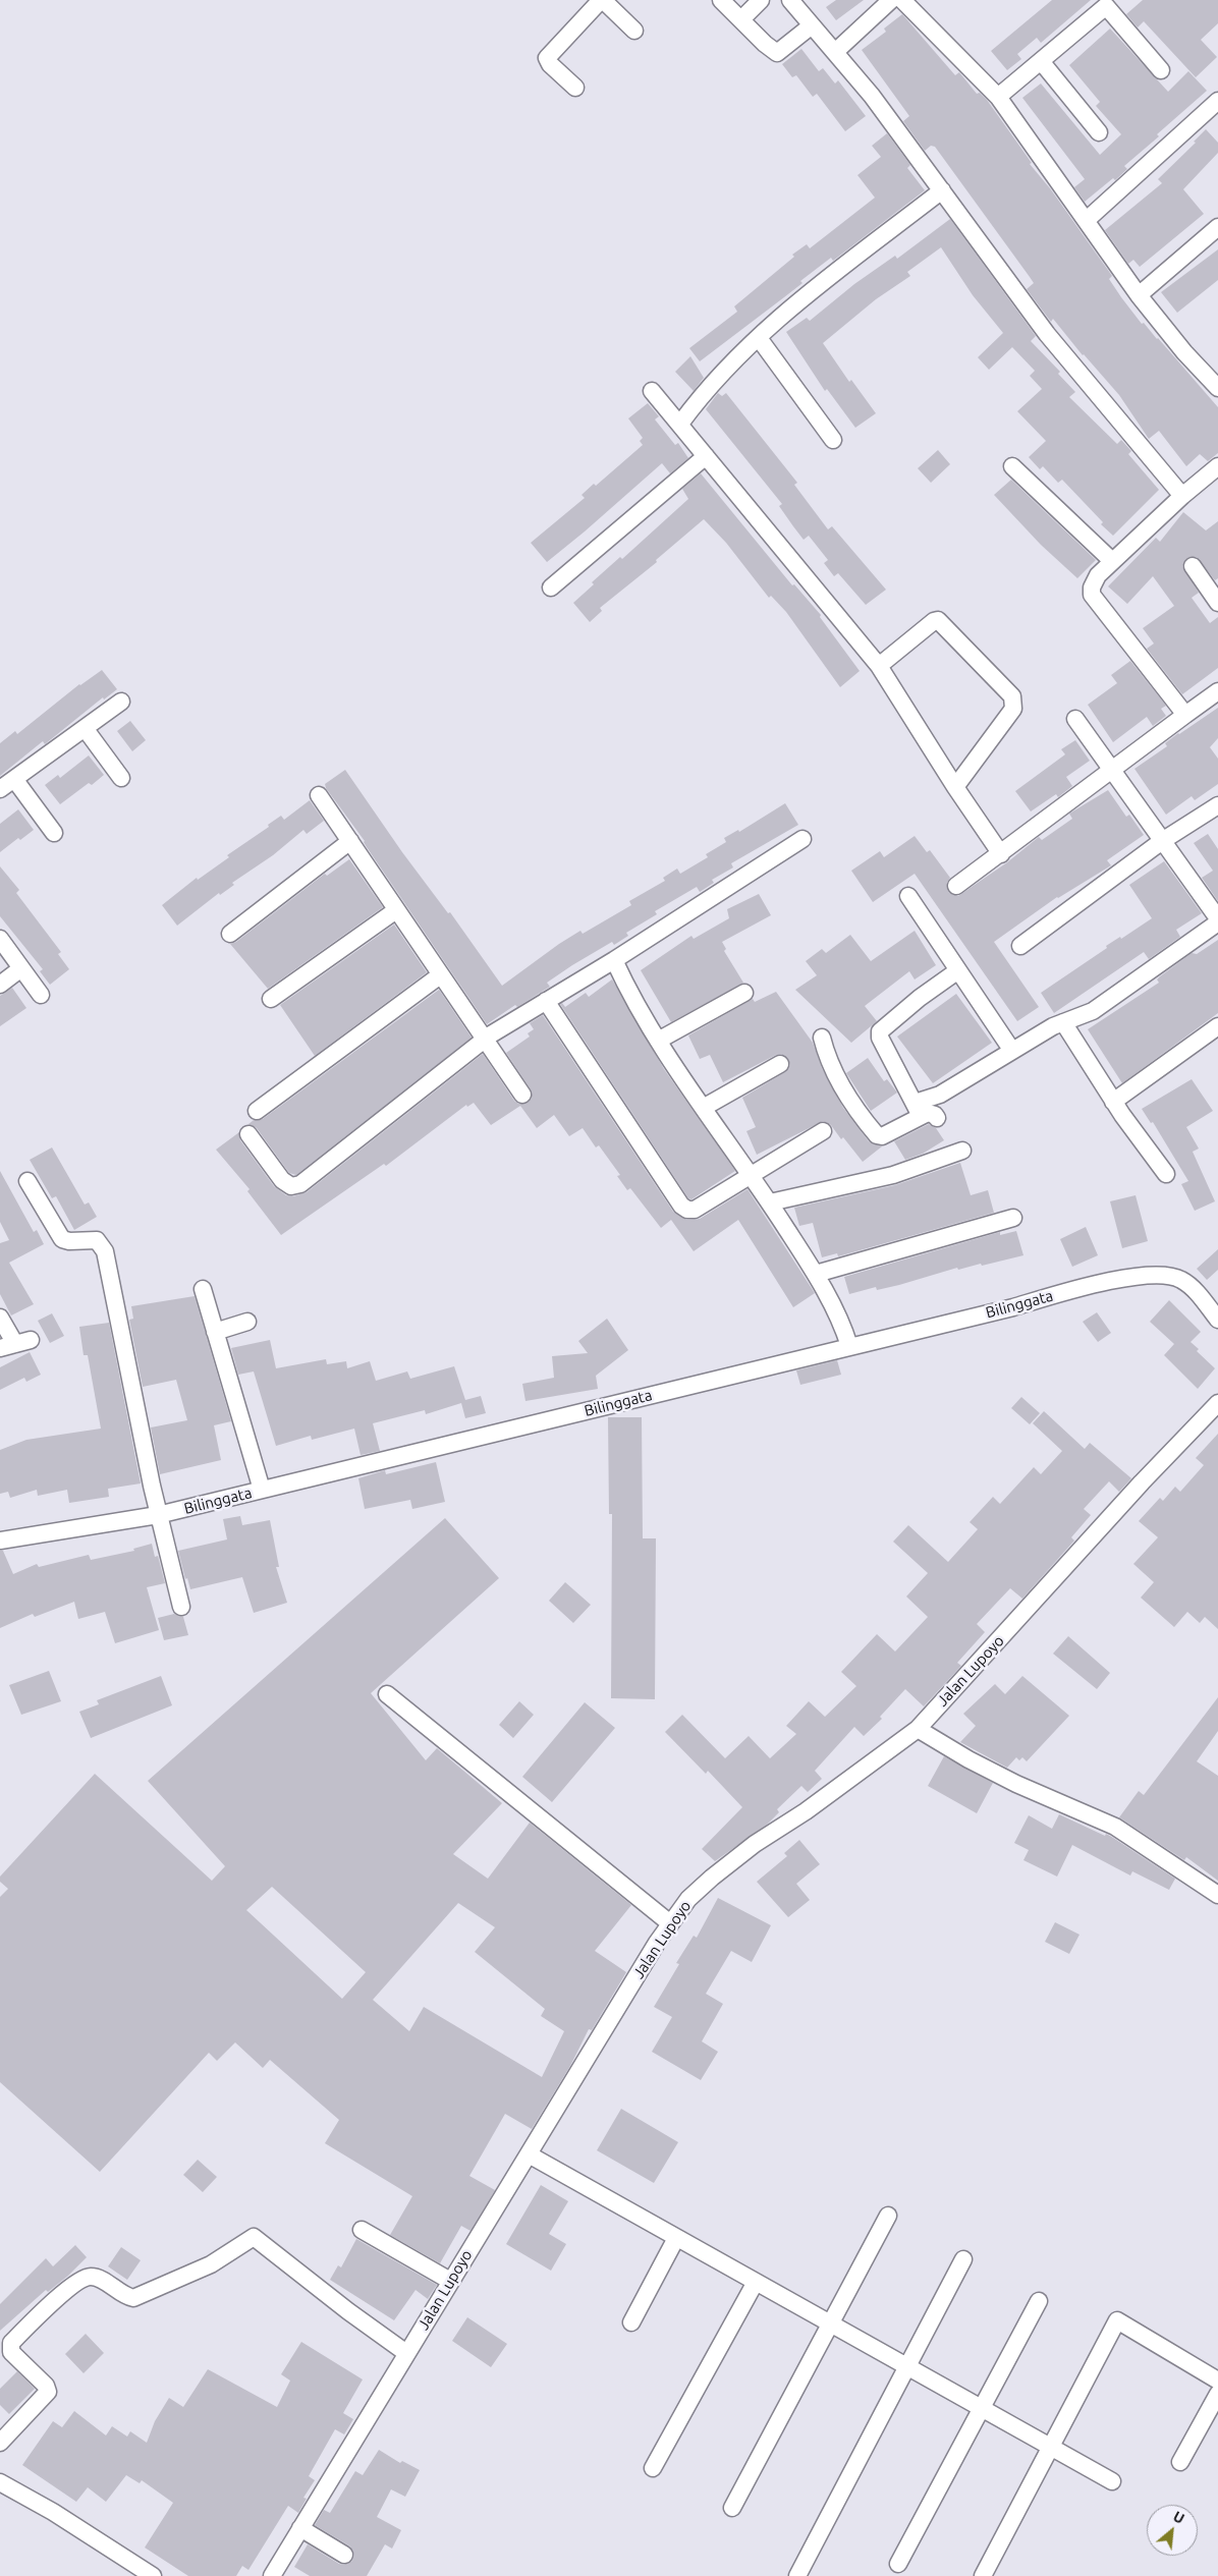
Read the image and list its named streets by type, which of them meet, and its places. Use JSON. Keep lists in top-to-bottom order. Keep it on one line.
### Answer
{"streets":{"street":["Bilinggata","Jalan Lupoyo"]},"north":"top right"}
